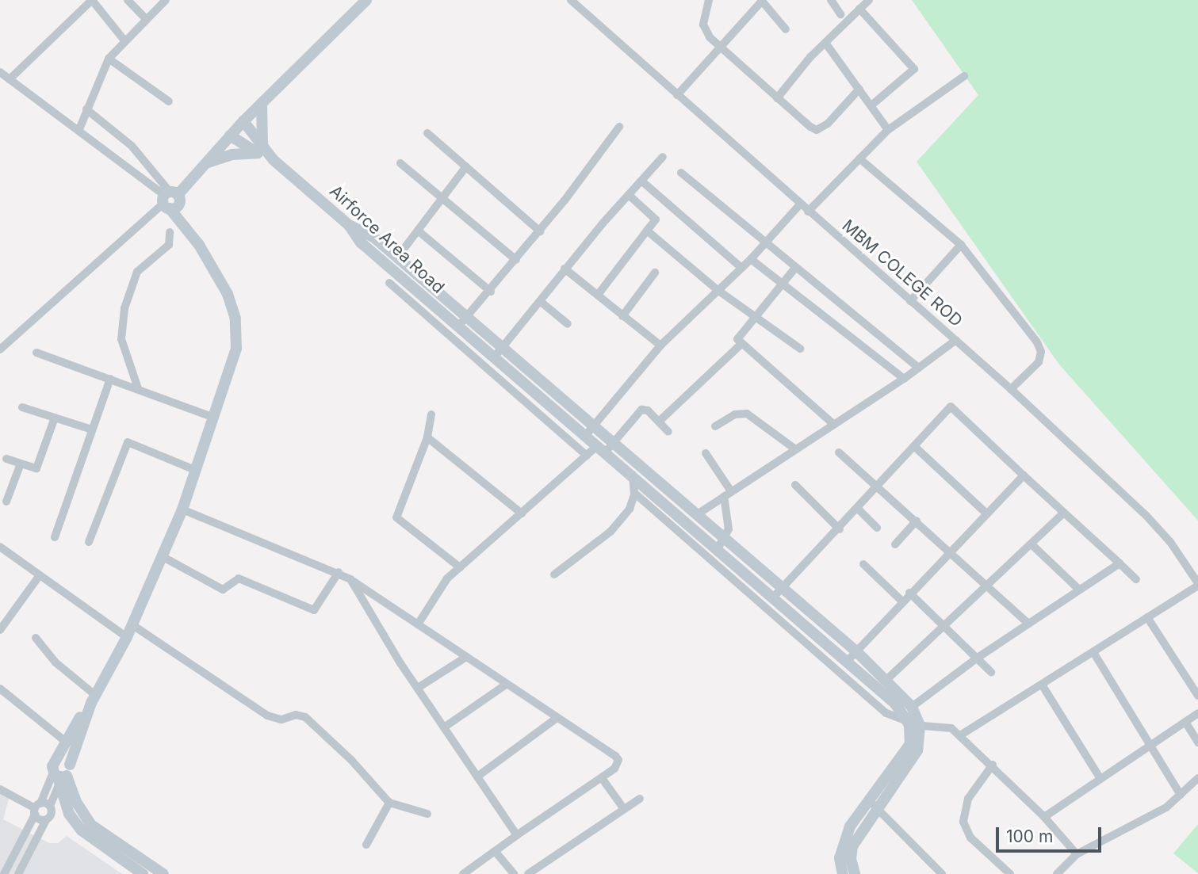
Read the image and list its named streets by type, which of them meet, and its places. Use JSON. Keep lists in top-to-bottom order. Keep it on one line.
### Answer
{"streets":{"street":["Airforce Area Road","MBM COLEGE ROD"]},"scale_bar":"100 m"}
